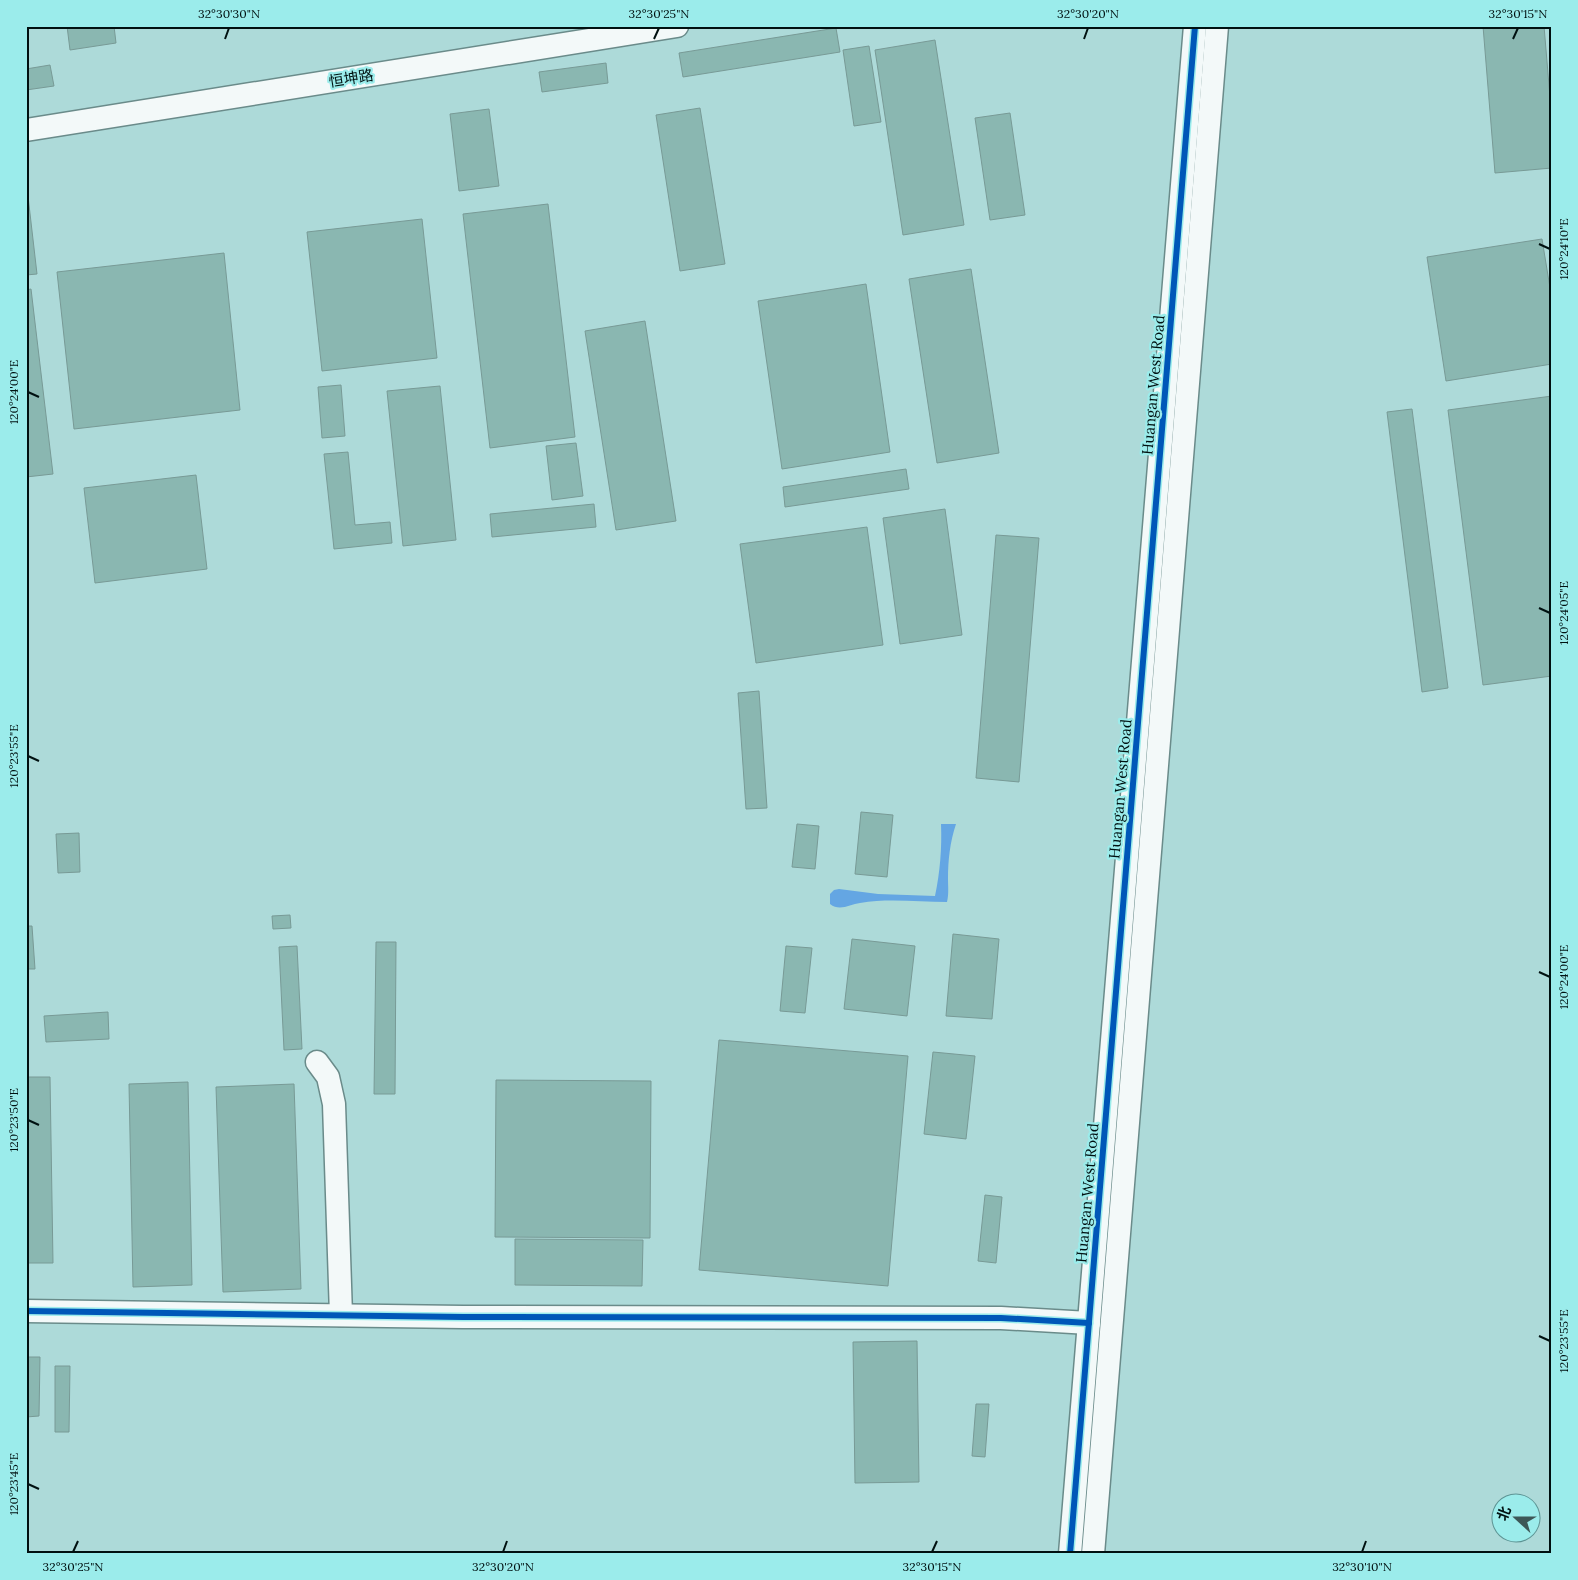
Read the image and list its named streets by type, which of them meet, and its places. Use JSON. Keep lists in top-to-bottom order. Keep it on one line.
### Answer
{"streets":{"street":["恒坤路","Huangan West Road"]},"north":"left","coordinates":["32°30'30\"N","32°30'25\"N","32°30'20\"N","32°30'15\"N","120°24'10\"E","120°24'00\"E","120°24'05\"E","120°23'55\"E","120°23'50\"E","120°23'45\"E","32°30'10\"N"]}
